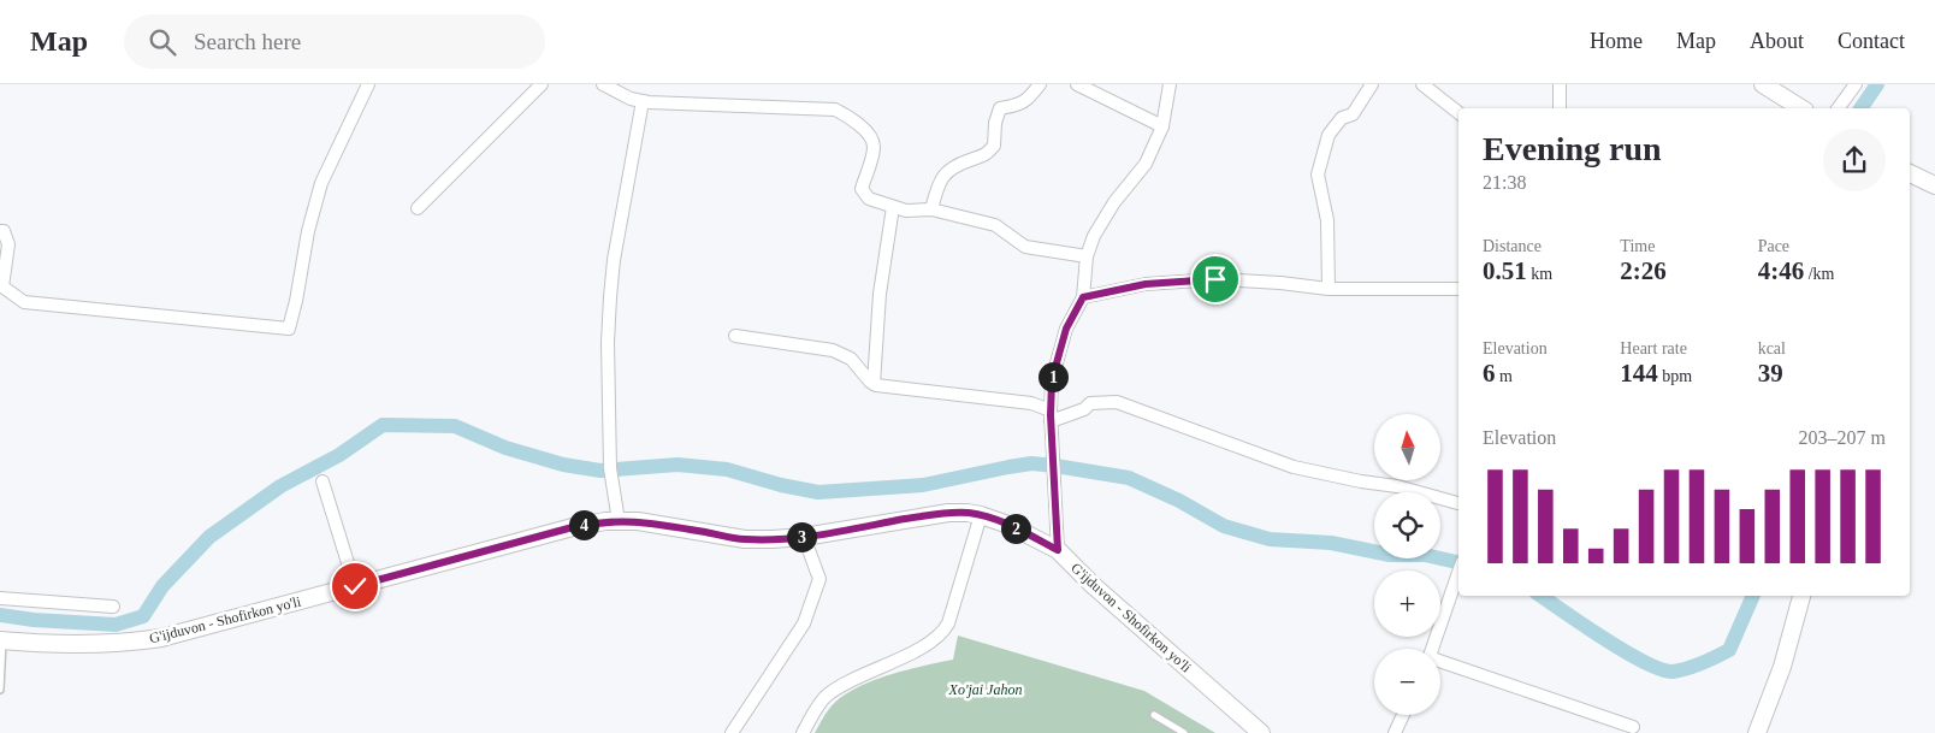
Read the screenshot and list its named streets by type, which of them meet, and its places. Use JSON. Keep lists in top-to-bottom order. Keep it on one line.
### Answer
{"streets":{"main road":["G'ijduvon - Shofirkon yo'li"]},"parks":["Xo'jai Jahon"],"north":"top","page":{"header":"Map","search":"Search here","nav":["Home","Map","About","Contact"],"heading":["Evening run","21:38"],"stats":[["Distance","0.51 km"],["Time","2:26"],["Pace","4:46 /km"],["Elevation","6 m"],["Heart rate","144 bpm"],["kcal","39"]],"pins":["1","4","2","3"],"map_buttons":["+","−"],"chart":["Elevation","203–207 m"]}}
